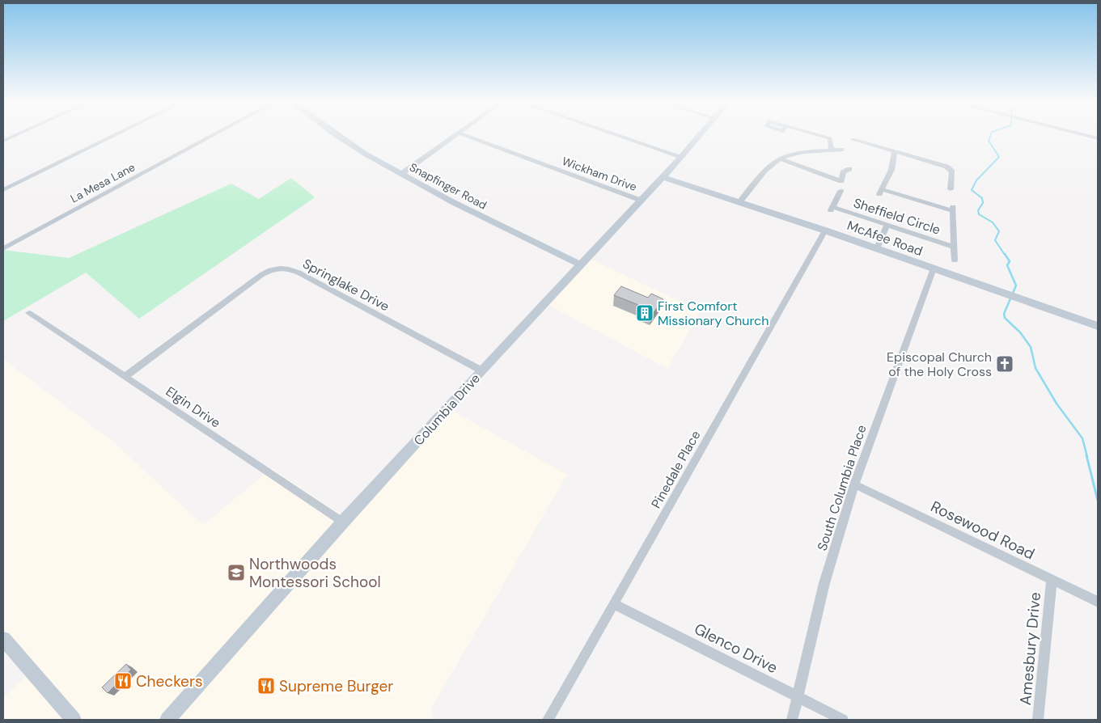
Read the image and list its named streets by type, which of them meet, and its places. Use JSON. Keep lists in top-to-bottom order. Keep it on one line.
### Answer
{"streets":{"main road":["Snapfinger Road","McAfee Road","Columbia Drive"],"street":["Wickham Drive","La Mesa Lane","Sheffield Circle","Springlake Drive","Elgin Drive","Pinedale Place","South Columbia Place","Rosewood Road","Glenco Drive","Amesbury Drive"]},"crossings":[["Wickham Drive","Columbia Drive"],["Snapfinger Road","Columbia Drive"],["McAfee Road","Columbia Drive"],["McAfee Road","Pinedale Place"],["McAfee Road","South Columbia Place"],["Springlake Drive","Elgin Drive"],["Springlake Drive","Columbia Drive"],["Elgin Drive","Columbia Drive"],["Pinedale Place","Glenco Drive"],["South Columbia Place","Rosewood Road"],["South Columbia Place","Glenco Drive"],["Rosewood Road","Amesbury Drive"]],"places":{"building":["First Comfort Missionary Church"],"church":["Episcopal Church of the Holy Cross"],"school or university":["Northwoods Montessori School"],"restaurant":["Checkers","Supreme Burger"]}}
